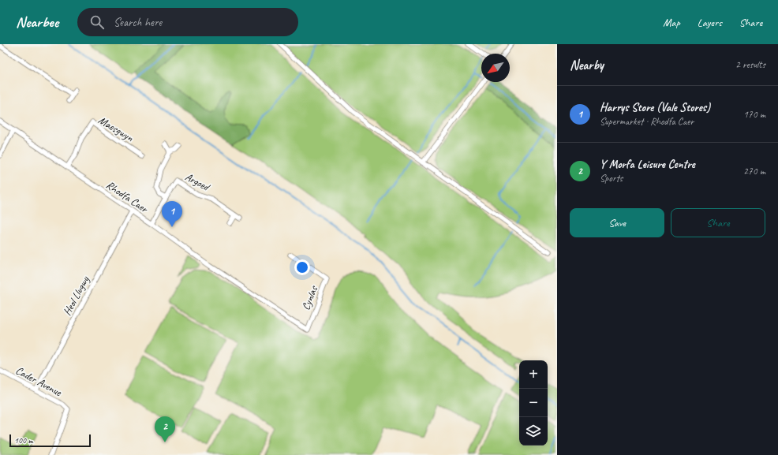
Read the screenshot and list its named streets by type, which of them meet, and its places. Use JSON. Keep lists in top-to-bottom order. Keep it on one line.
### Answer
{"streets":{"street":["Maesgwyn","Argoed","Rhodfa Caer","Heol Llugwy","Cynlas","Cader Avenue"]},"crossings":[["Maesgwyn","Rhodfa Caer"],["Argoed","Rhodfa Caer"],["Rhodfa Caer","Heol Llugwy"],["Rhodfa Caer","Cynlas"],["Heol Llugwy","Cader Avenue"]],"scale_bar":"100 m","north":"bottom left","page":{"header":"Nearbee","search":"Search here","nav":["Map","Layers","Share"],"heading":["Nearby","2 results"],"list":[{"mark":"1","name":"Harrys Store (Vale Stores)","note":"Supermarket · Rhodfa Caer","value":"170 m"},{"mark":"2","name":"Y Morfa Leisure Centre","note":"Sports","value":"270 m"}],"buttons":["Save","Share"],"pins":["1","2"],"map_buttons":["+","−"],"scale":"100 m"}}
